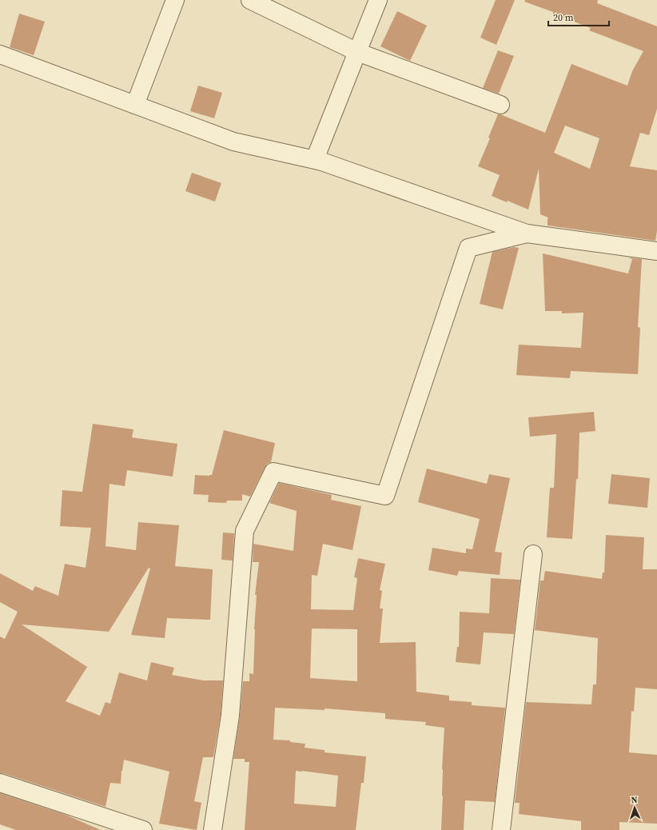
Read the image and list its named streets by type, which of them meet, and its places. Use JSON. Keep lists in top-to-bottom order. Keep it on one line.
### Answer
{"scale_bar":"20 m","north":"top"}
